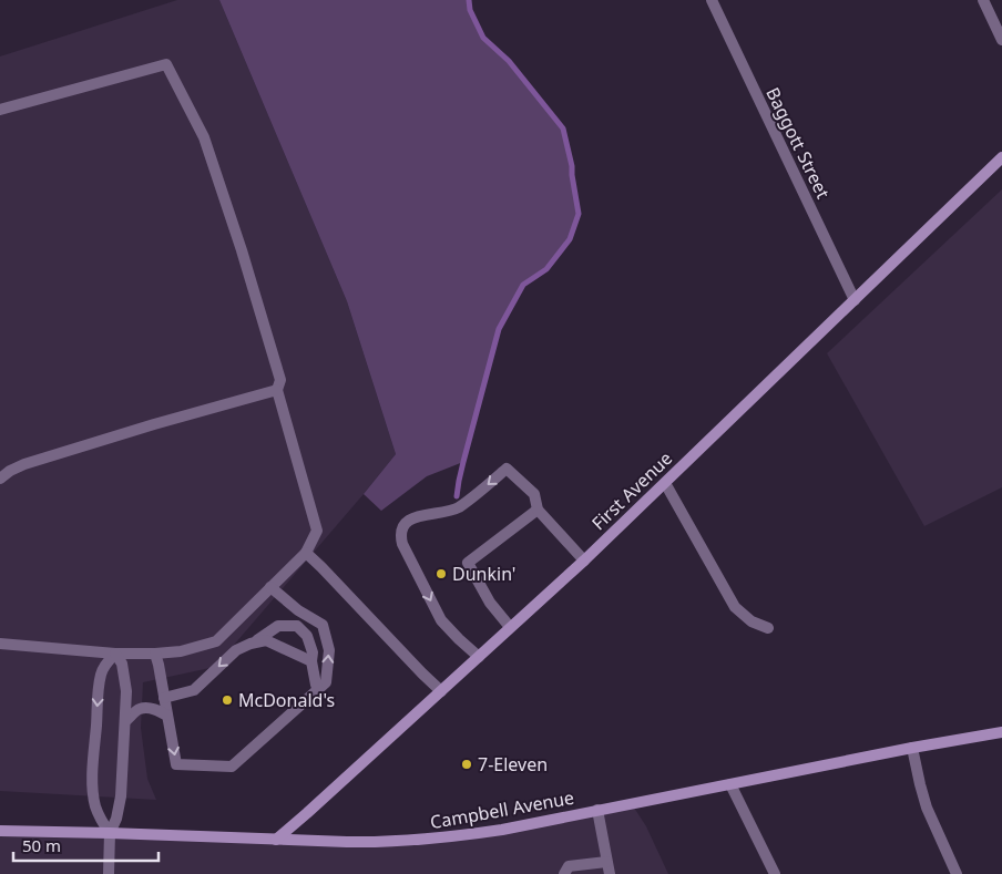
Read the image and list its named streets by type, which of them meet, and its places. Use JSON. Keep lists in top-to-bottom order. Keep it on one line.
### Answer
{"streets":{"main road":["First Avenue","Campbell Avenue"],"street":["Baggott Street"]},"crossings":[["Baggott Street","First Avenue"],["First Avenue","Campbell Avenue"]],"places":["Dunkin'","McDonald's","7-Eleven"],"scale_bar":"50 m"}
